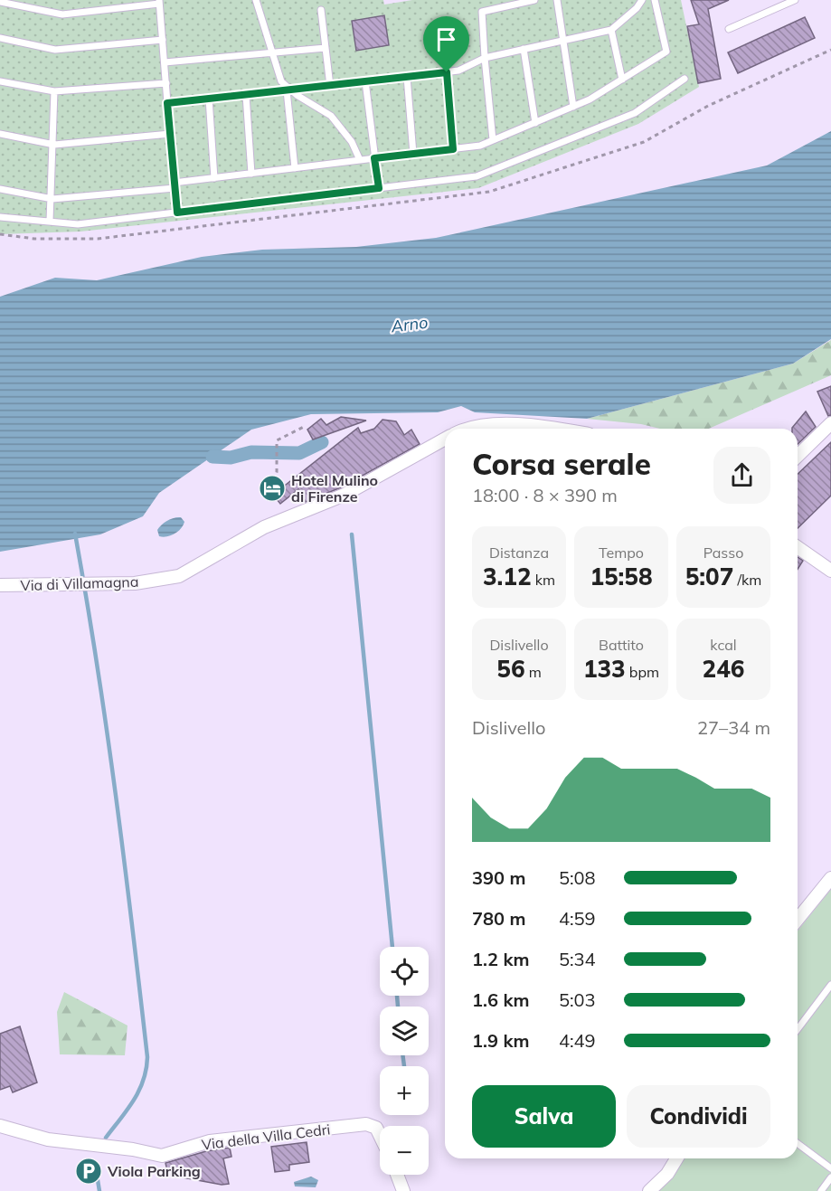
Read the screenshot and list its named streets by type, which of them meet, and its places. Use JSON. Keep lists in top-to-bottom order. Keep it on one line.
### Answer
{"streets":{"street":["Via di Villamagna","Via della Villa Cedri"]},"water":["Arno"],"places":{"hotel":["Hotel Mulino di Firenze"],"parking":["Viola Parking"]},"page":{"heading":["Corsa serale","18:00 · 8 × 390 m"],"stats":[["Distanza","3.12 km"],["Tempo","15:58"],["Passo","5:07 /km"],["Dislivello","56 m"],["Battito","133 bpm"],["kcal","246"]],"chart":["Dislivello","27–34 m"],"list":[{"name":"390 m","note":"5:08"},{"name":"780 m","note":"4:59"},{"name":"1.2 km","note":"5:34"},{"name":"1.6 km","note":"5:03"},{"name":"1.9 km","note":"4:49"}],"map_buttons":["+","−"],"buttons":["Salva","Condividi"]}}
